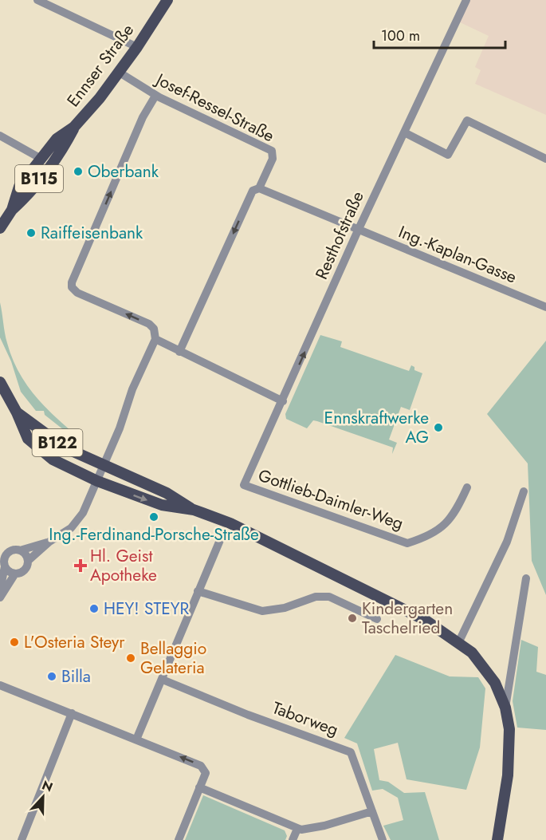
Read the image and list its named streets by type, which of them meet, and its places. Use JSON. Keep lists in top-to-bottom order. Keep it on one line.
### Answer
{"streets":{"main road":["Ennser Straße","B115","B122"],"street":["Josef-Ressel-Straße","Resthofstraße","Ing.-Kaplan-Gasse","Gottlieb-Daimler-Weg","Taborweg"]},"crossings":[["Ennser Straße","Josef-Ressel-Straße"],["Resthofstraße","Ing.-Kaplan-Gasse"],["Resthofstraße","Gottlieb-Daimler-Weg"]],"places":{"other":["Oberbank","Raiffeisenbank","Ennskraftwerke AG","Ing.-Ferdinand-Porsche-Straße","HEY! STEYR","Kindergarten Taschelried","L'Osteria Steyr","Bellaggio Gelateria","Billa"],"health":["Hl. Geist Apotheke"]},"scale_bar":"100 m","north":"top"}
